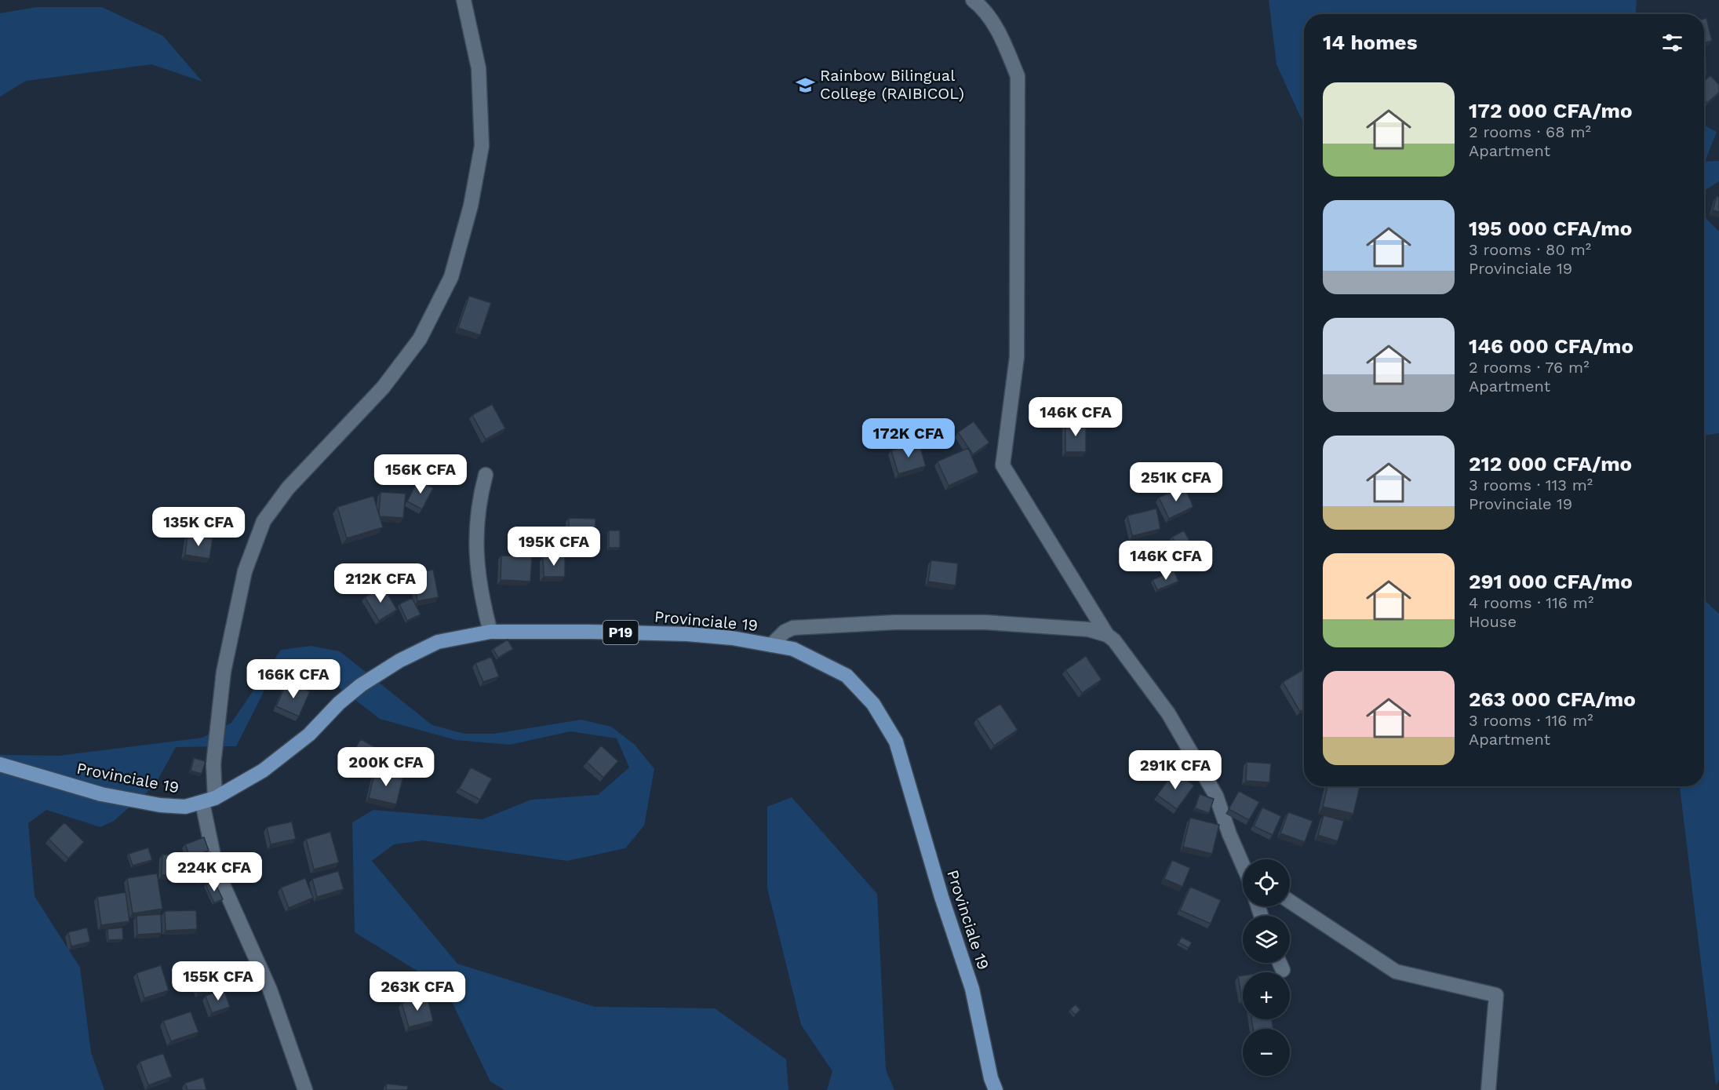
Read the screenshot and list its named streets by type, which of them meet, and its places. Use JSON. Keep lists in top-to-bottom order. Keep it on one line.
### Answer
{"streets":{"main road":["Provinciale 19","P19"]},"places":{"school or university":["Rainbow Bilingual College (RAIBICOL)"]},"page":{"heading":"14 homes","list":[{"name":"172 000 CFA/mo","note":"2 rooms · 68 m² · Apartment"},{"name":"195 000 CFA/mo","note":"3 rooms · 80 m² · Provinciale 19"},{"name":"146 000 CFA/mo","note":"2 rooms · 76 m² · Apartment"},{"name":"212 000 CFA/mo","note":"3 rooms · 113 m² · Provinciale 19"},{"name":"291 000 CFA/mo","note":"4 rooms · 116 m² · House"},{"name":"263 000 CFA/mo","note":"3 rooms · 116 m² · Apartment"}],"price":["146K CFA","172K CFA","156K CFA","251K CFA","135K CFA","195K CFA","146K CFA","212K CFA","166K CFA","200K CFA","291K CFA","224K CFA","155K CFA","263K CFA"],"map_buttons":["+","−"]}}
